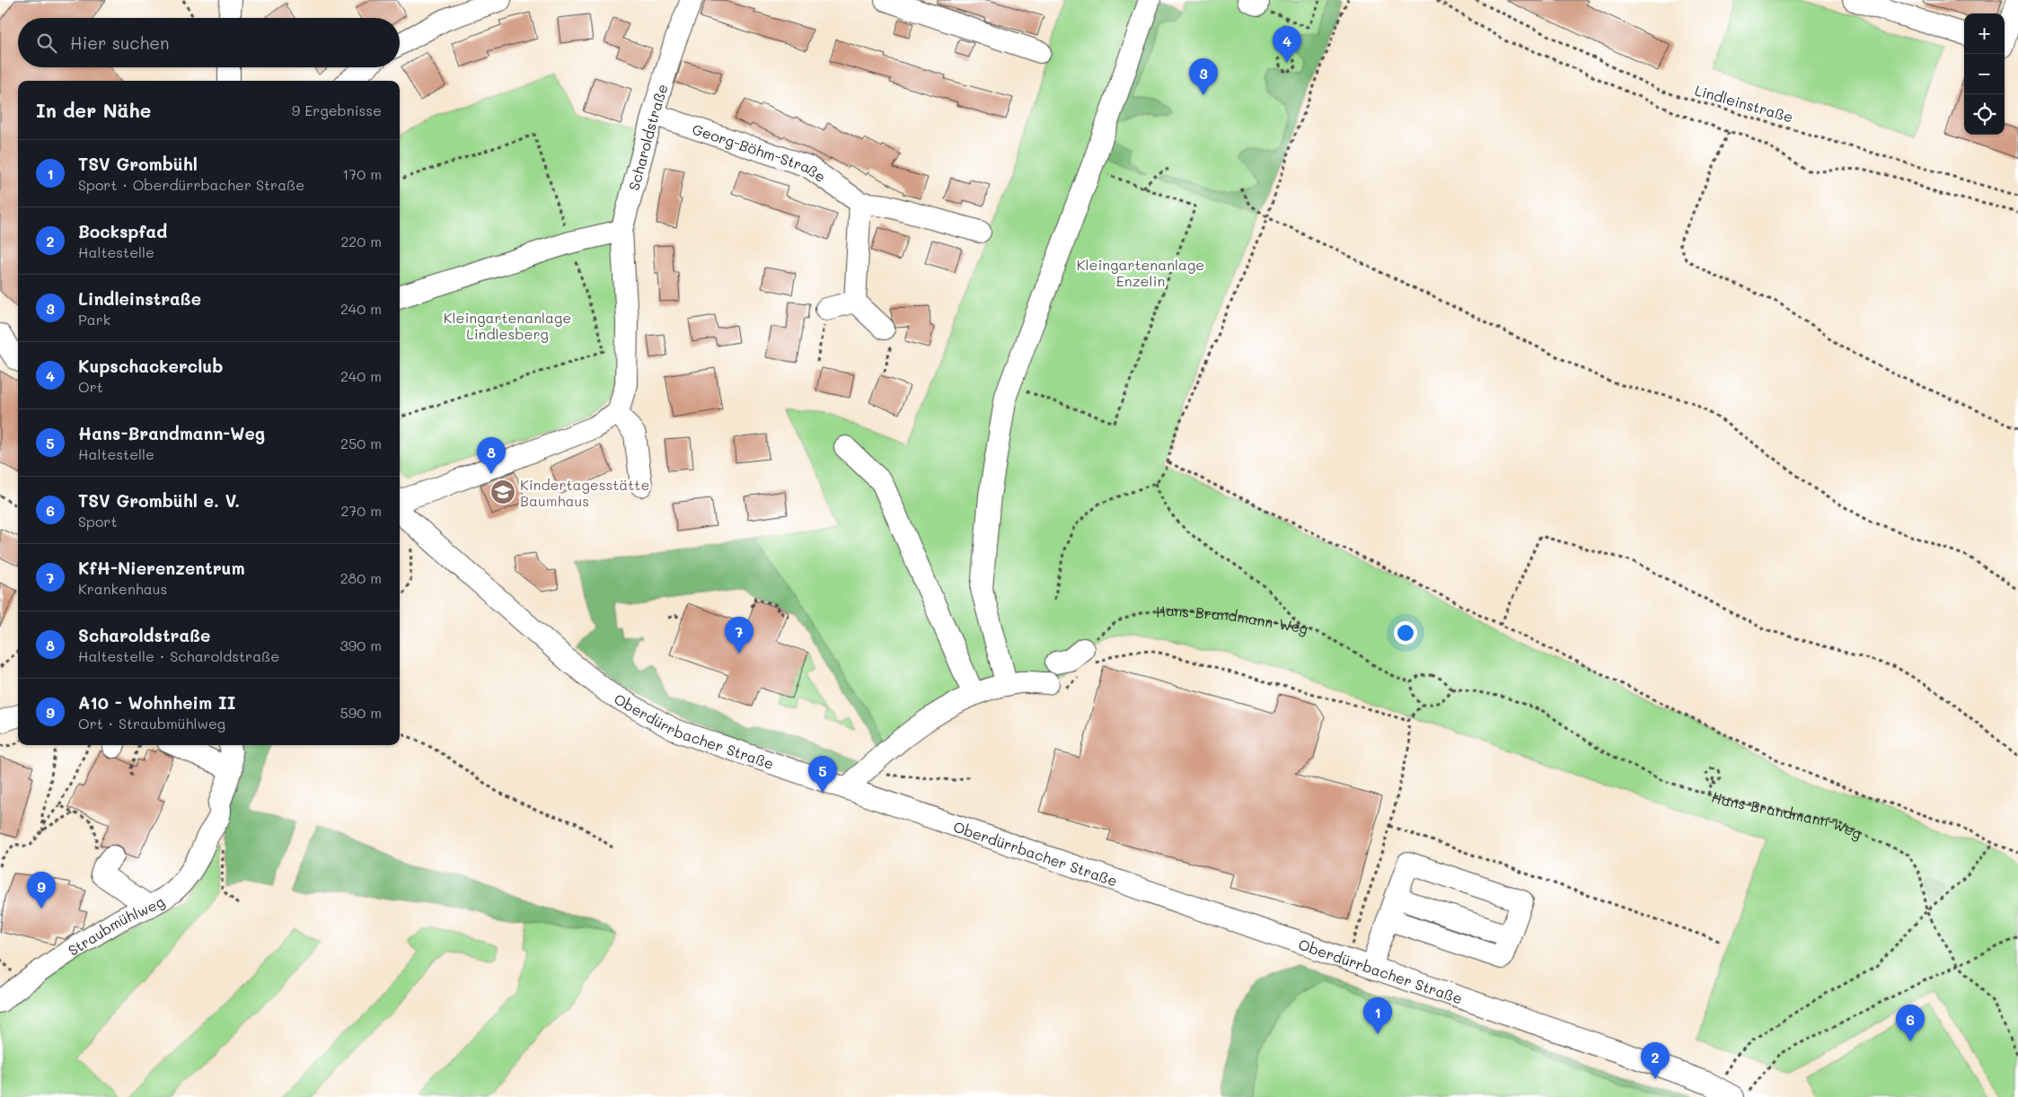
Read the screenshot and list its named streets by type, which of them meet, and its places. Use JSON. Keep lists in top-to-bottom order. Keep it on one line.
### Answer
{"streets":{"street":["Scharoldstraße","Georg-Böhm-Straße","Oberdürrbacher Straße","Straubmühlweg"],"path":["Lindleinstraße","Hans-Brandmann-Weg"]},"crossings":[["Scharoldstraße","Georg-Böhm-Straße"]],"parks":["Kleingartenanlage Enzelin","Kleingartenanlage Lindlesberg"],"places":{"school or university":["Kindertagesstätte Baumhaus"]},"page":{"map_buttons":["+","−"],"search":"Hier suchen","pins":["4","3","8","7","5","9","1","6","2"],"heading":["In der Nähe","9 Ergebnisse"],"list":[{"mark":"1","name":"TSV Grombühl","note":"Sport · Oberdürrbacher Straße","value":"170 m"},{"mark":"2","name":"Bockspfad","note":"Haltestelle","value":"220 m"},{"mark":"3","name":"Lindleinstraße","note":"Park","value":"240 m"},{"mark":"4","name":"Kupschackerclub","note":"Ort","value":"240 m"},{"mark":"5","name":"Hans-Brandmann-Weg","note":"Haltestelle","value":"250 m"},{"mark":"6","name":"TSV Grombühl e. V.","note":"Sport","value":"270 m"},{"mark":"7","name":"KfH-Nierenzentrum","note":"Krankenhaus","value":"280 m"},{"mark":"8","name":"Scharoldstraße","note":"Haltestelle · Scharoldstraße","value":"390 m"},{"mark":"9","name":"A10 - Wohnheim II","note":"Ort · Straubmühlweg","value":"590 m"}]}}
